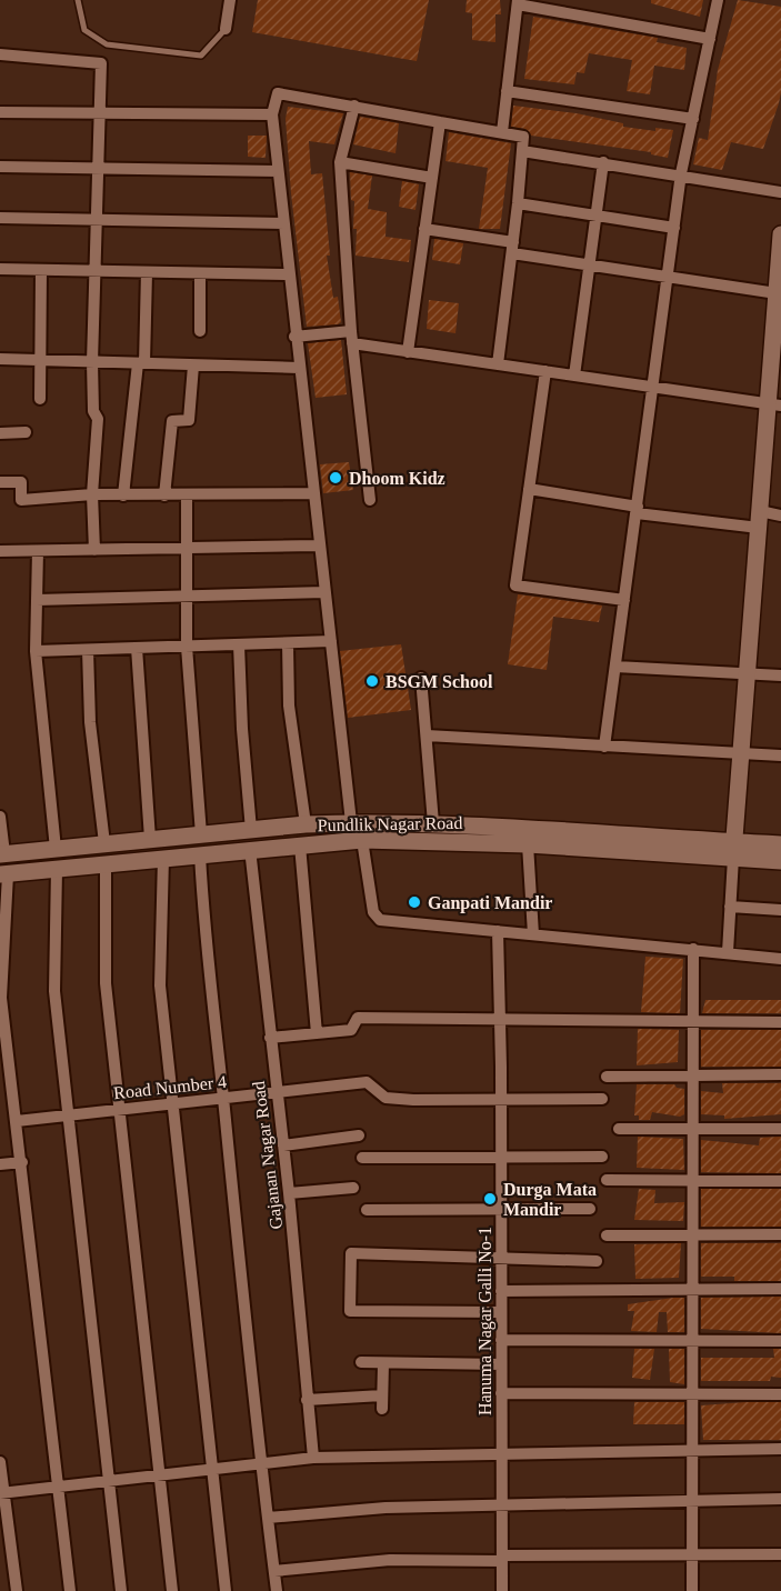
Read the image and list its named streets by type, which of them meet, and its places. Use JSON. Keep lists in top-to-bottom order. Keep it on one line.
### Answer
{"streets":{"main road":["Pundlik Nagar Road"],"street":["Road Number 4","Gajanan Nagar Road","Hanuma Nagar Galli No-1"]},"crossings":[["Pundlik Nagar Road","Gajanan Nagar Road"],["Road Number 4","Gajanan Nagar Road"],["Road Number 4","Hanuma Nagar Galli No-1"]],"places":["Dhoom Kidz","BSGM School","Ganpati Mandir","Durga Mata Mandir"]}
